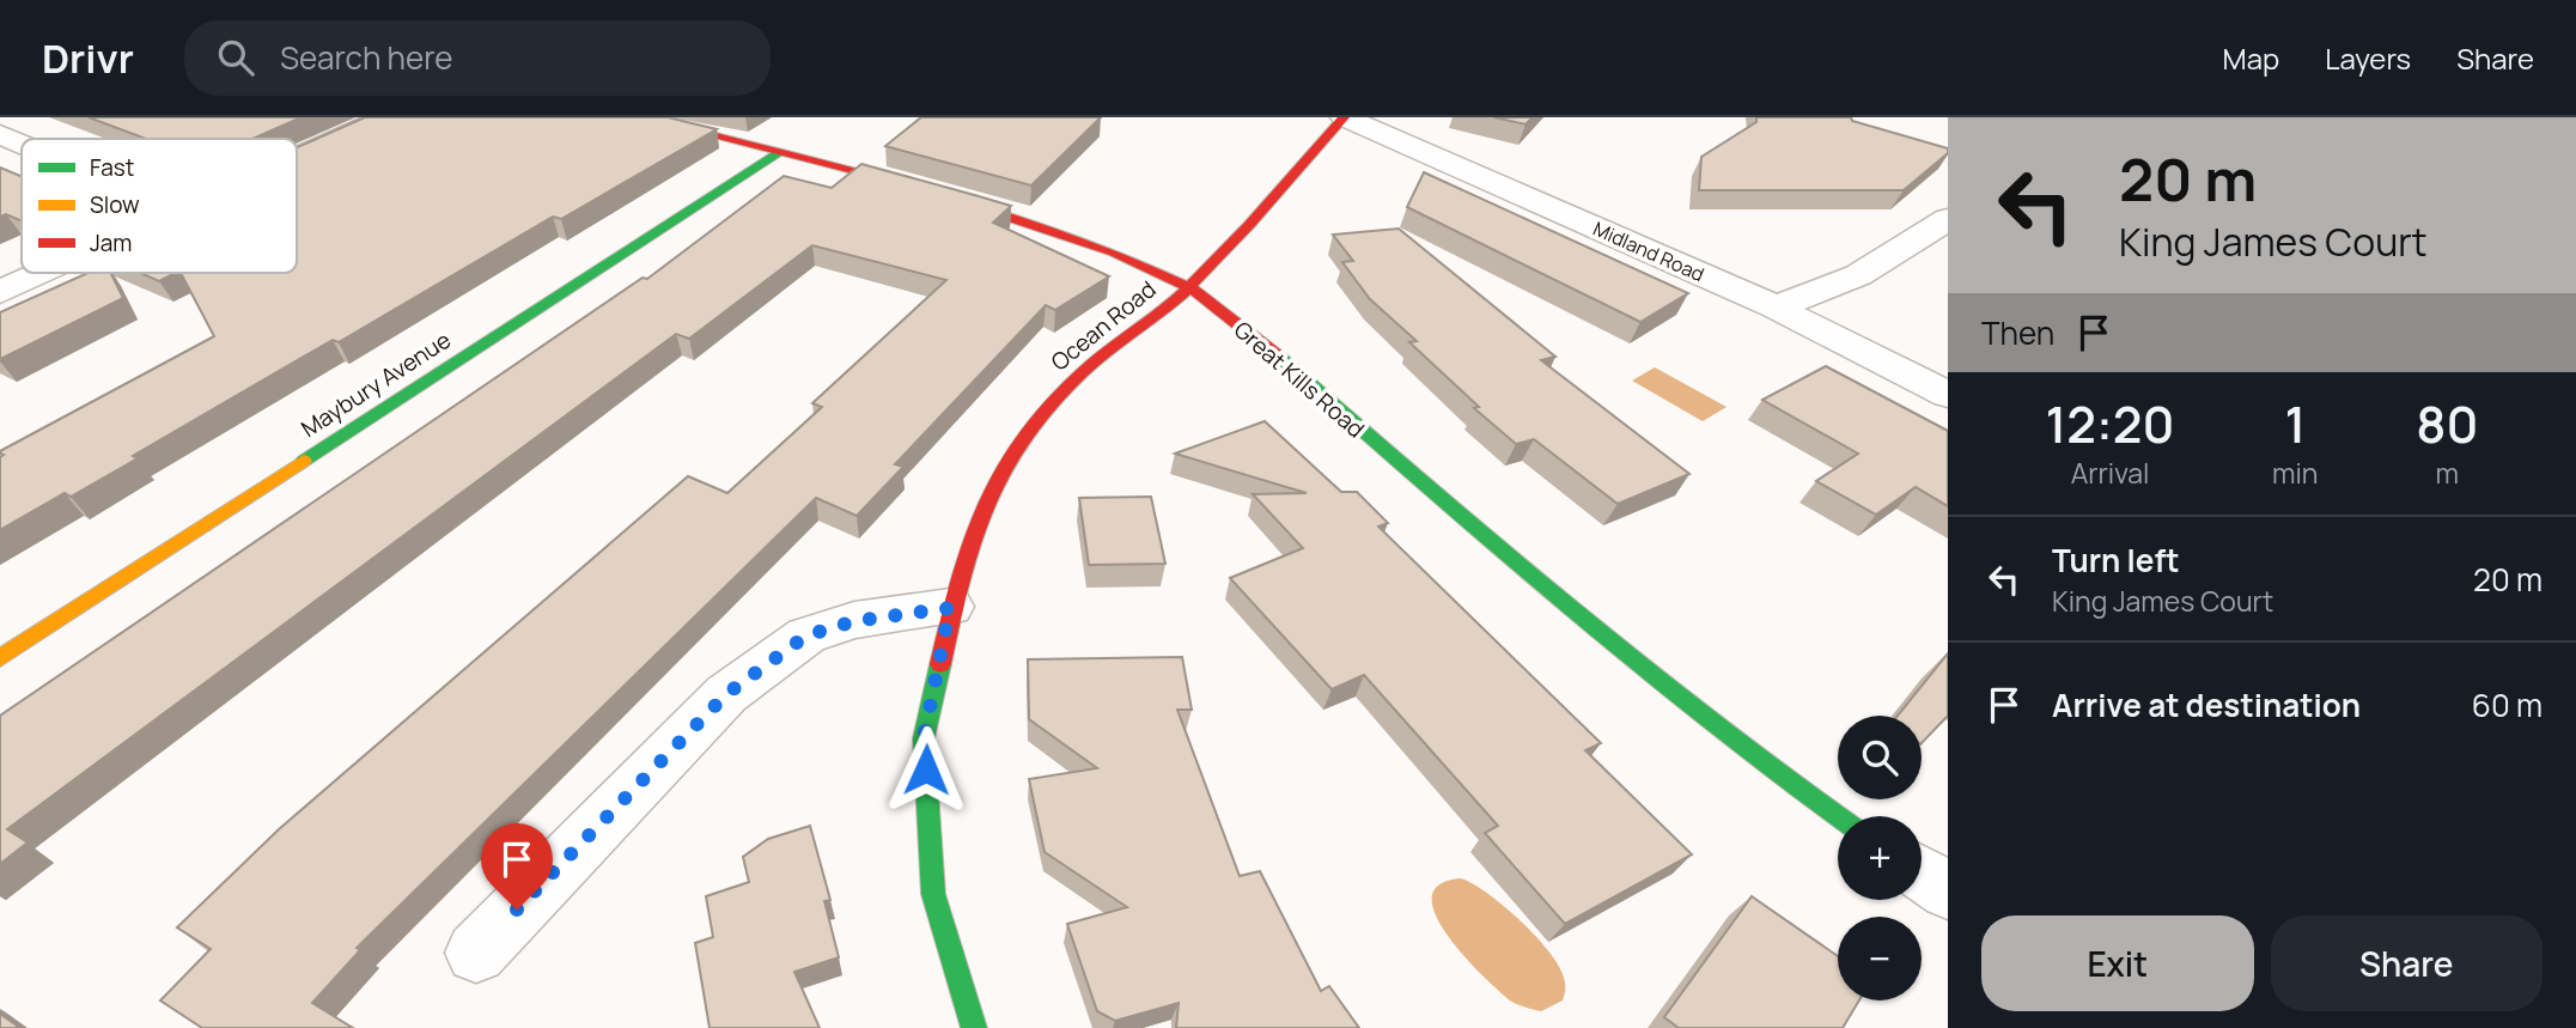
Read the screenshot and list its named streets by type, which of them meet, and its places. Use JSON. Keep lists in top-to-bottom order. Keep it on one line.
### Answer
{"streets":{"street":["Midland Road","Ocean Road","Great Kills Road","Maybury Avenue"]},"crossings":[["Midland Road","Ocean Road"],["Ocean Road","Great Kills Road"],["Great Kills Road","Maybury Avenue"]],"legend":["Fast","Slow","Jam"],"page":{"header":"Drivr","search":"Search here","nav":["Map","Layers","Share"],"turn":["20 m","King James Court"],"then":"Then","eta":["12:20","Arrival","1","min","80","m"],"list":[{"name":"Turn left","note":"King James Court","value":"20 m"},{"name":"Arrive at destination","value":"60 m"}],"map_buttons":["+","−"],"buttons":["Exit","Share"]}}
